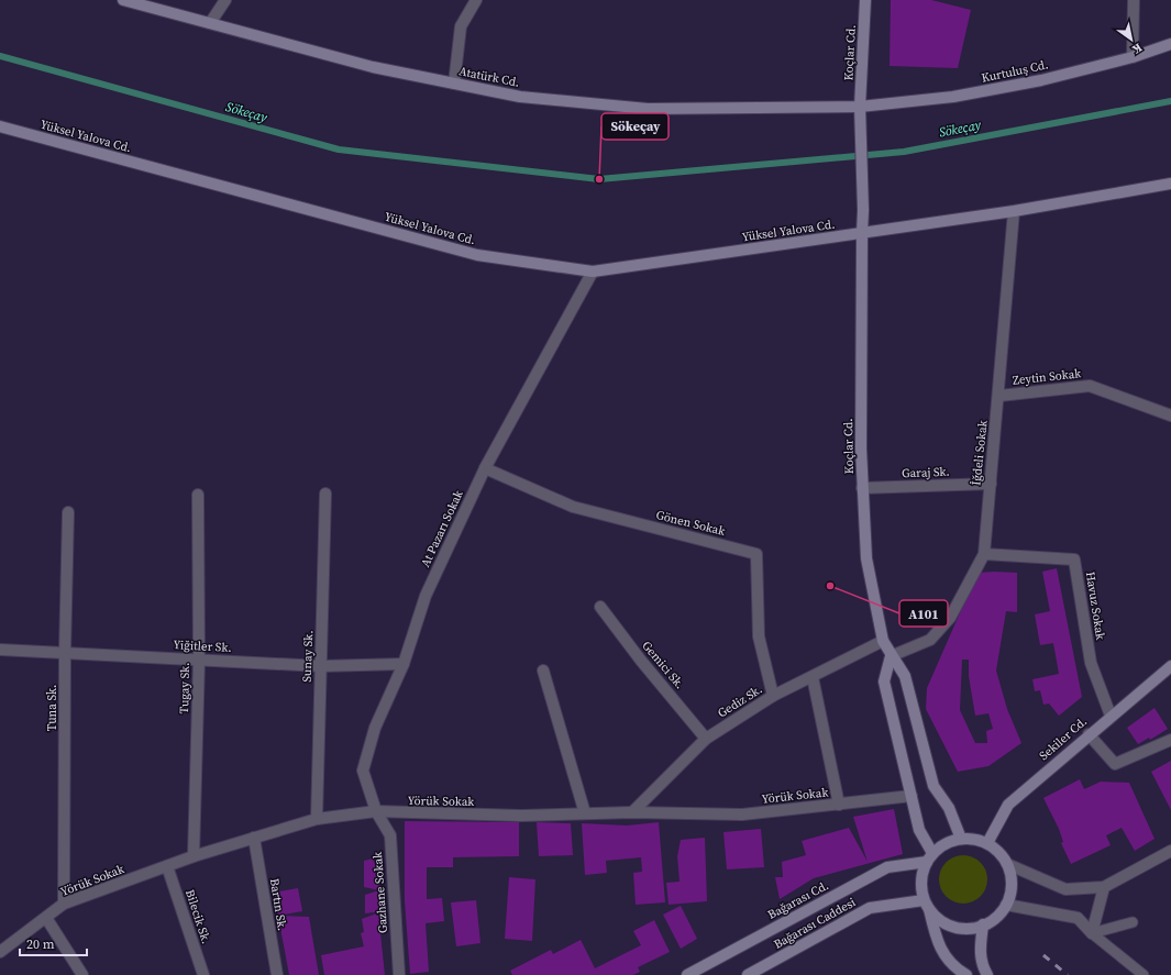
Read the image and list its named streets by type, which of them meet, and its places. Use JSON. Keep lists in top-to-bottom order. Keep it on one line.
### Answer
{"streets":{"main road":["Koçlar Cd.","Kurtuluş Cd.","Atatürk Cd.","Yüksel Yalova Cd.","Sekiler Cd.","Bağarası Cd.","Bağarası Caddesi"],"street":["Zeytin Sokak","İğdeli Sokak","Garaj Sk.","Gönen Sokak","At Pazarı Sokak","Havuz Sokak","Yiğitler Sk.","Sunay Sk.","Gemici Sk.","Tugay Sk.","Gediz Sk.","Tuna Sk.","Yörük Sokak","Gazhane Sokak","Bartın Sk.","Bilecik Sk."]},"crossings":[["Koçlar Cd.","Kurtuluş Cd."],["Koçlar Cd.","Atatürk Cd."],["Koçlar Cd.","Yüksel Yalova Cd."],["Koçlar Cd.","İğdeli Sokak"],["Koçlar Cd.","Garaj Sk."],["Koçlar Cd.","Gediz Sk."],["Koçlar Cd.","Sekiler Cd."],["Koçlar Cd.","Bağarası Cd."],["Koçlar Cd.","Bağarası Caddesi"],["Kurtuluş Cd.","Atatürk Cd."],["Yüksel Yalova Cd.","İğdeli Sokak"],["Yüksel Yalova Cd.","At Pazarı Sokak"],["Zeytin Sokak","İğdeli Sokak"],["İğdeli Sokak","Garaj Sk."],["İğdeli Sokak","Havuz Sokak"],["Gönen Sokak","At Pazarı Sokak"],["Gönen Sokak","Gediz Sk."],["At Pazarı Sokak","Yiğitler Sk."],["At Pazarı Sokak","Yörük Sokak"],["At Pazarı Sokak","Gazhane Sokak"],["Havuz Sokak","Sekiler Cd."],["Yiğitler Sk.","Sunay Sk."],["Yiğitler Sk.","Tugay Sk."],["Yiğitler Sk.","Tuna Sk."],["Sunay Sk.","Yörük Sokak"],["Gemici Sk.","Gediz Sk."],["Tugay Sk.","Yörük Sokak"],["Gediz Sk.","Yörük Sokak"],["Tuna Sk.","Yörük Sokak"],["Sekiler Cd.","Bağarası Cd."],["Sekiler Cd.","Bağarası Caddesi"],["Yörük Sokak","Gazhane Sokak"],["Yörük Sokak","Bartın Sk."],["Yörük Sokak","Bilecik Sk."],["Bağarası Cd.","Bağarası Caddesi"]],"water":["Sökeçay"],"places":["Sökeçay","A101"],"scale_bar":"20 m","north":"bottom right"}
